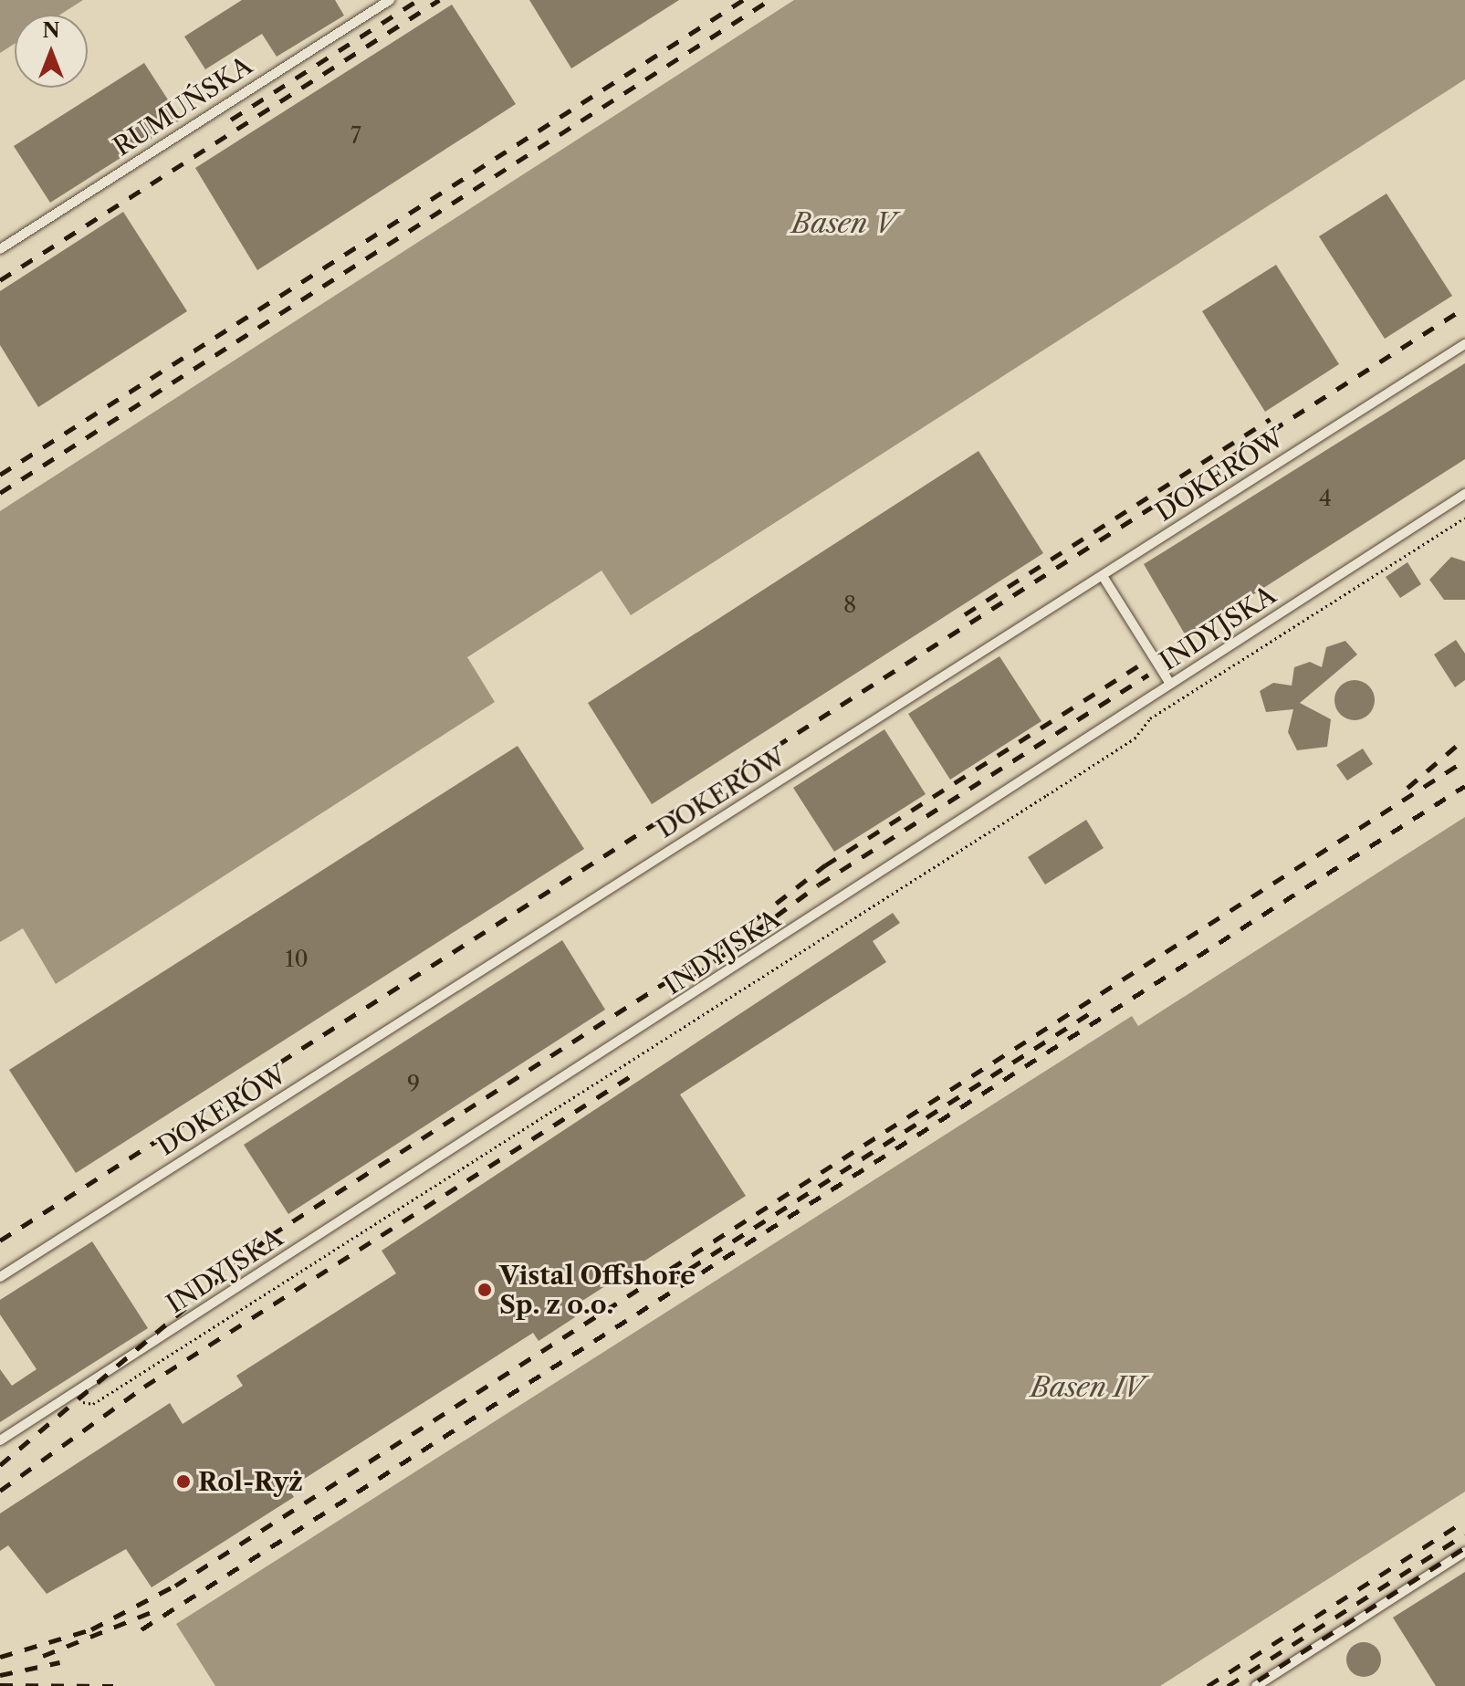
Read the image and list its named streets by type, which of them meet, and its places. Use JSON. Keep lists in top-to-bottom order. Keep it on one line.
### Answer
{"streets":{"lane":["RUMUŃSKA","DOKERÓW","INDYJSKA"]},"water":["Basen V","Basen IV"],"places":["Vistal Offshore Sp. z o.o.","Rol-Ryż"],"house_numbers":["7","4","8","10","9"],"north":"top"}
